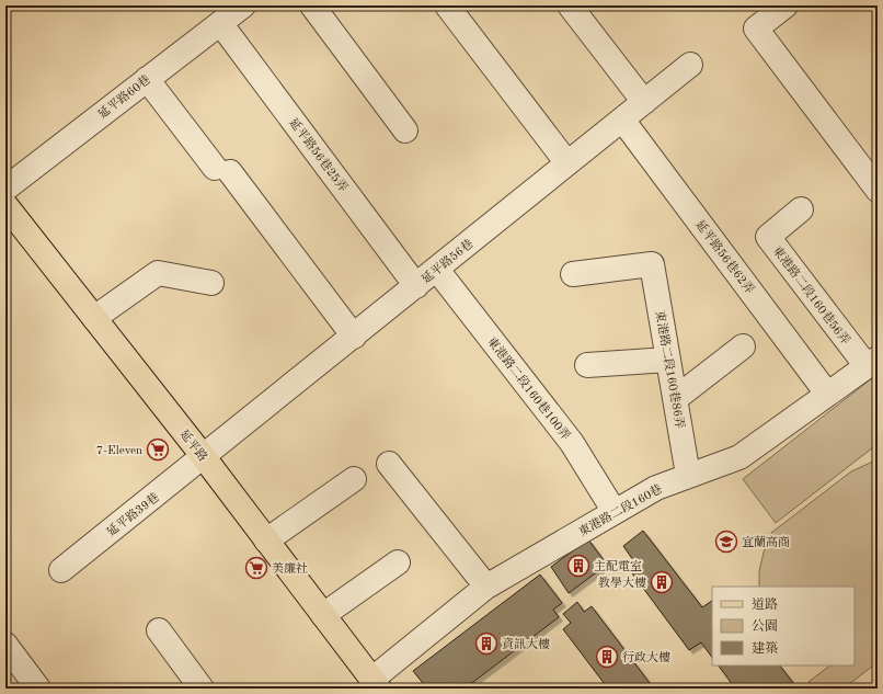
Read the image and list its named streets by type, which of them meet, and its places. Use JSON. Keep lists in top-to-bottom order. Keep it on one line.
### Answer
{"streets":{"main road":["延平路"],"street":["延平路60巷","延平路56巷25弄","延平路56巷62弄","延平路56巷","東港路二段160巷56弄","東港路二段160巷86弄","東港路二段160巷100弄","東港路二段160巷","延平路39巷"]},"crossings":[["延平路60巷","延平路56巷25弄"],["延平路56巷25弄","延平路56巷"],["延平路56巷62弄","延平路56巷"],["延平路56巷62弄","東港路二段160巷"],["延平路56巷","東港路二段160巷100弄"],["延平路56巷","延平路"],["延平路56巷","延平路39巷"],["東港路二段160巷56弄","東港路二段160巷"],["東港路二段160巷86弄","東港路二段160巷"],["東港路二段160巷100弄","東港路二段160巷"],["延平路","東港路二段160巷"],["延平路","延平路39巷"]],"places":{"supermarket":["7-Eleven","美廉社"],"school or university":["宜蘭高商"],"building":["主配電室","教學大樓","資訊大樓","行政大樓"]},"legend":["道路","公園","建築"]}
